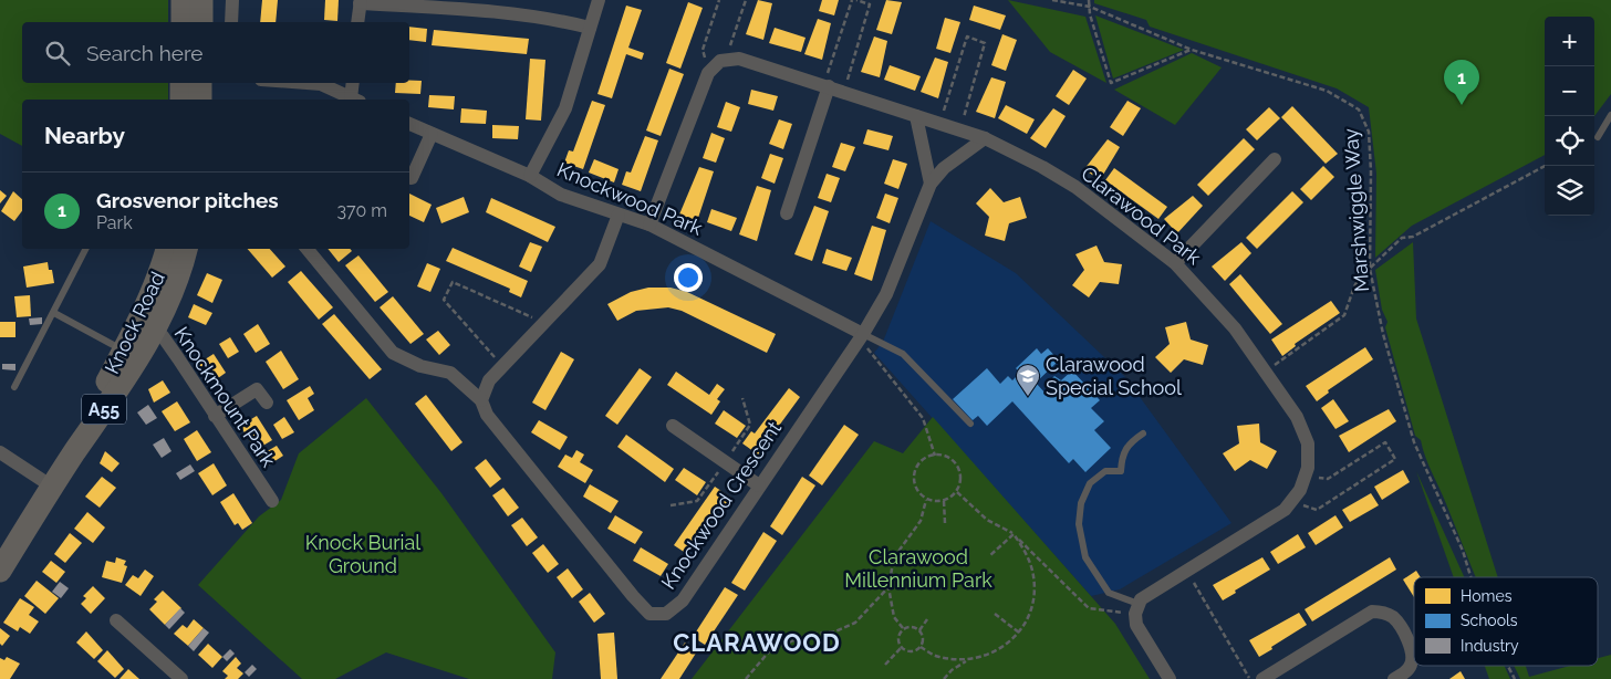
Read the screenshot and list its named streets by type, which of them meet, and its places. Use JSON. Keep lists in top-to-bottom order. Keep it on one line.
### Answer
{"streets":{"highway":["Knock Road","A55"],"street":["Knockwood Park","Clarawood Park","Knockmount Park","Knockwood Crescent"],"path":["Marshwiggle Way"]},"crossings":[["Knockwood Park","Knockwood Crescent"],["Clarawood Park","Knockwood Crescent"],["Knock Road","Knockmount Park"]],"districts":["CLARAWOOD"],"parks":["Knock Burial Ground","Clarawood Millennium Park"],"places":{"school or university":["Clarawood Special School"]},"legend":["Homes","Schools","Industry"],"page":{"map_buttons":["+","−"],"search":"Search here","pins":"1","heading":"Nearby","list":[{"mark":"1","name":"Grosvenor pitches","note":"Park","value":"370 m"}]}}
